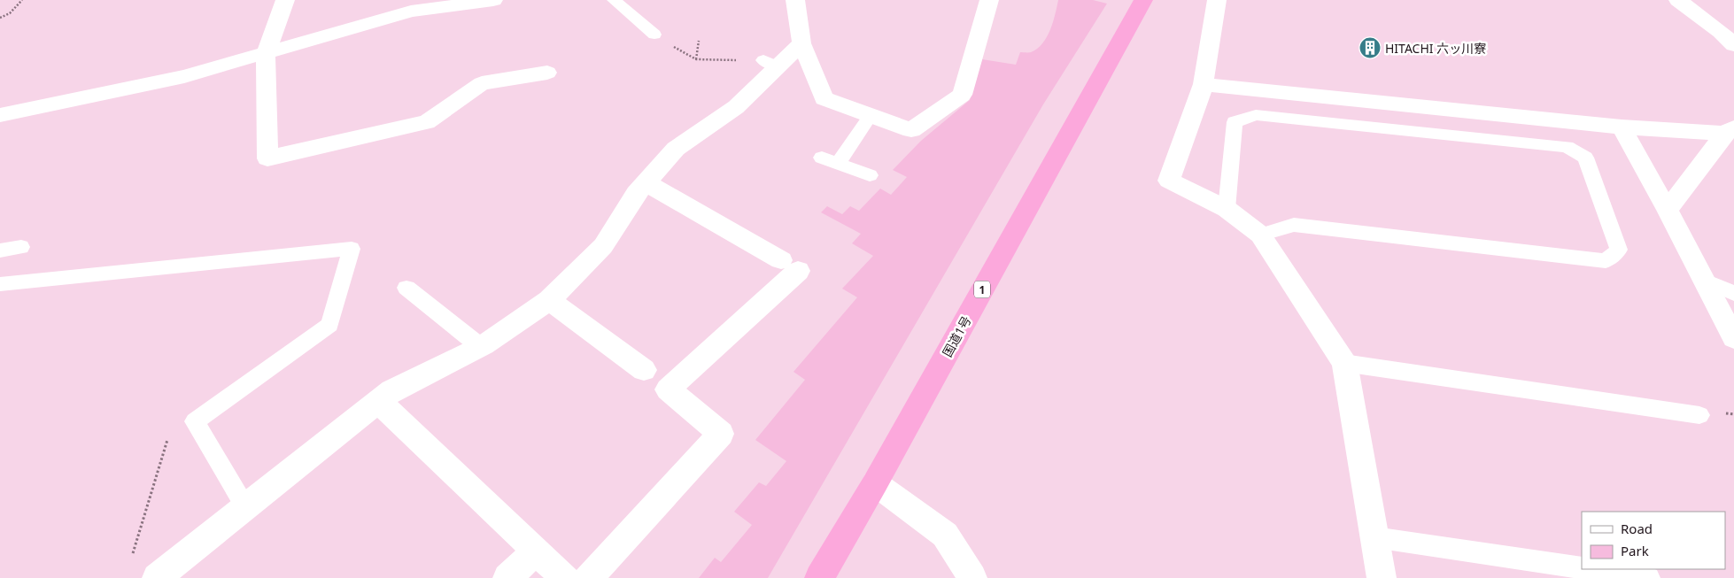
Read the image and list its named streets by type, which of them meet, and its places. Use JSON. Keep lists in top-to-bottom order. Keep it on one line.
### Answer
{"streets":{"highway":["1","国道1号"]},"places":{"building":["HITACHI 六ッ川寮"]},"legend":["Road","Park"]}
